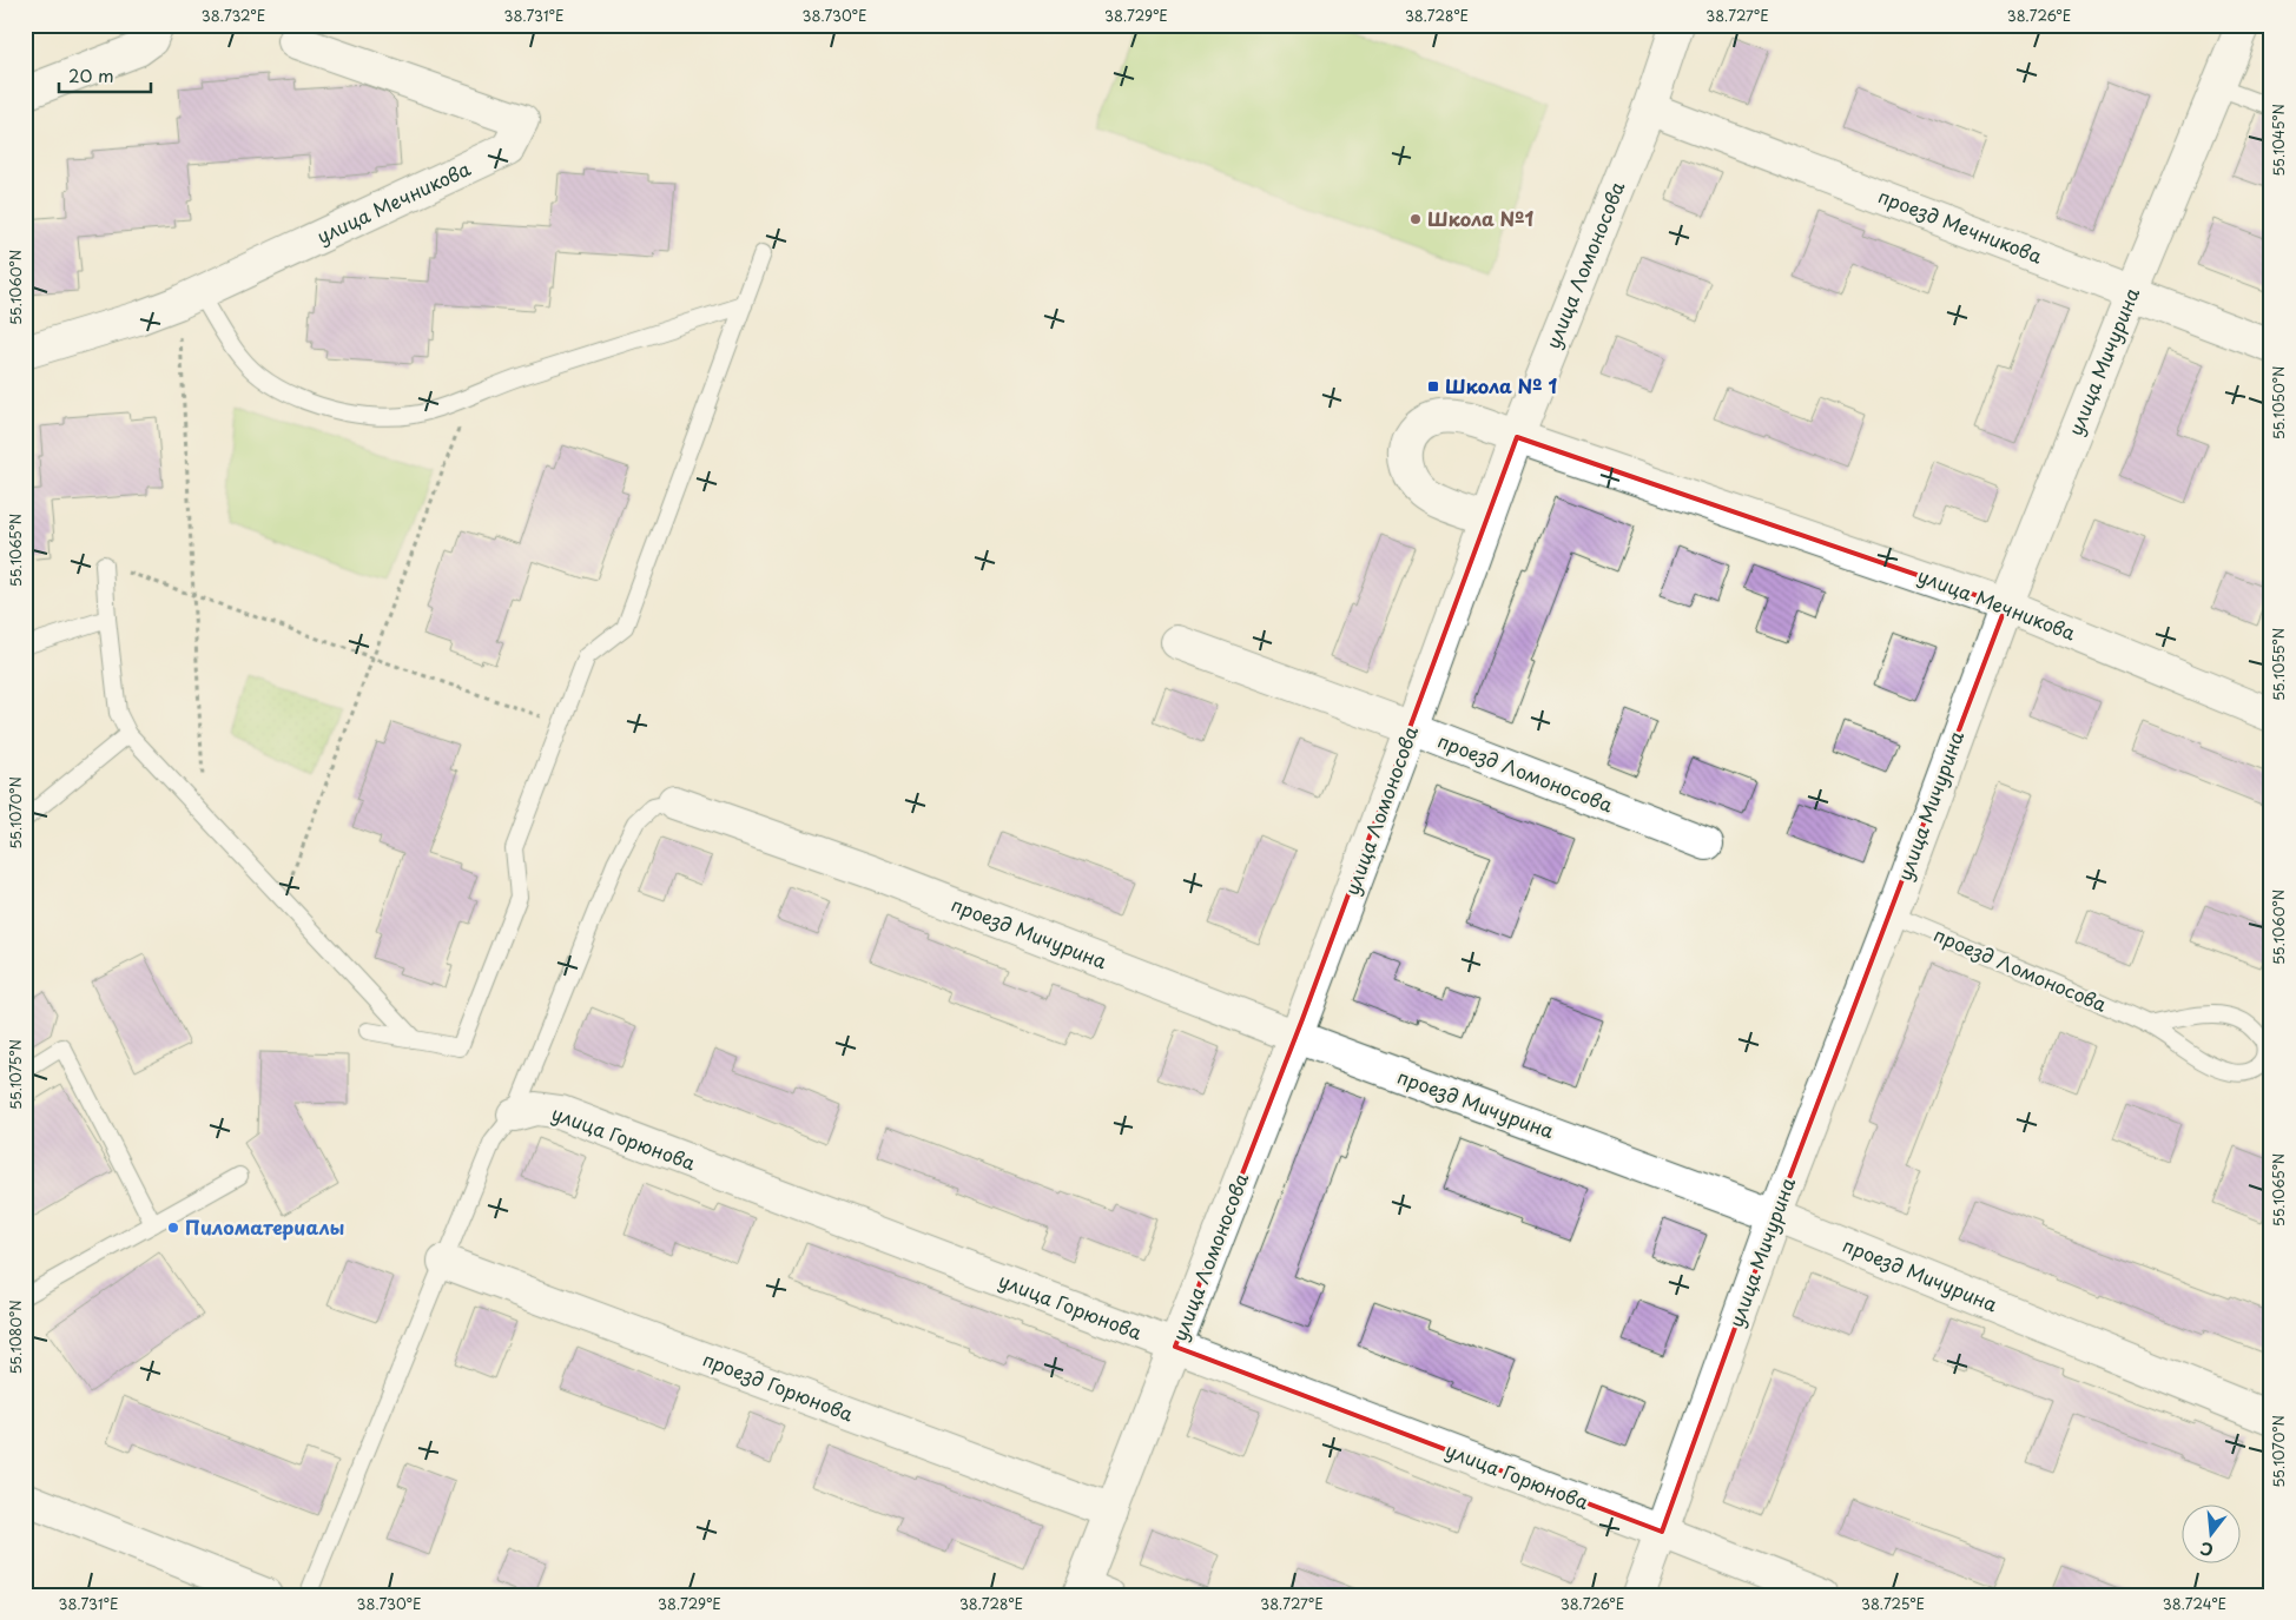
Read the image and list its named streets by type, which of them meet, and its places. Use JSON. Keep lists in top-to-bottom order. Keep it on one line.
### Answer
{"streets":{"street":["улица Мечникова","проезд Мечникова","улица Ломоносова","улица Мичурина","проезд Ломоносова","проезд Мичурина","улица Горюнова","проезд Горюнова"]},"crossings":[["улица Мечникова","улица Ломоносова"],["улица Мечникова","улица Мичурина"],["проезд Мечникова","улица Ломоносова"],["проезд Мечникова","улица Мичурина"],["улица Ломоносова","проезд Ломоносова"],["улица Ломоносова","проезд Мичурина"],["улица Ломоносова","улица Горюнова"],["улица Ломоносова","проезд Горюнова"],["улица Мичурина","проезд Ломоносова"],["улица Мичурина","проезд Мичурина"],["улица Мичурина","улица Горюнова"]],"places":{"other":["Школа №1","Пиломатериалы"],"transit":["Школа № 1"]},"scale_bar":"20 m","north":"bottom","coordinates":["38.732°E","38.731°E","38.730°E","38.729°E","38.728°E","38.727°E","38.726°E","55.1045°N","55.1060°N","55.1050°N","55.1065°N","55.1055°N","55.1070°N","55.1075°N","55.1080°N","38.725°E","38.724°E"]}
